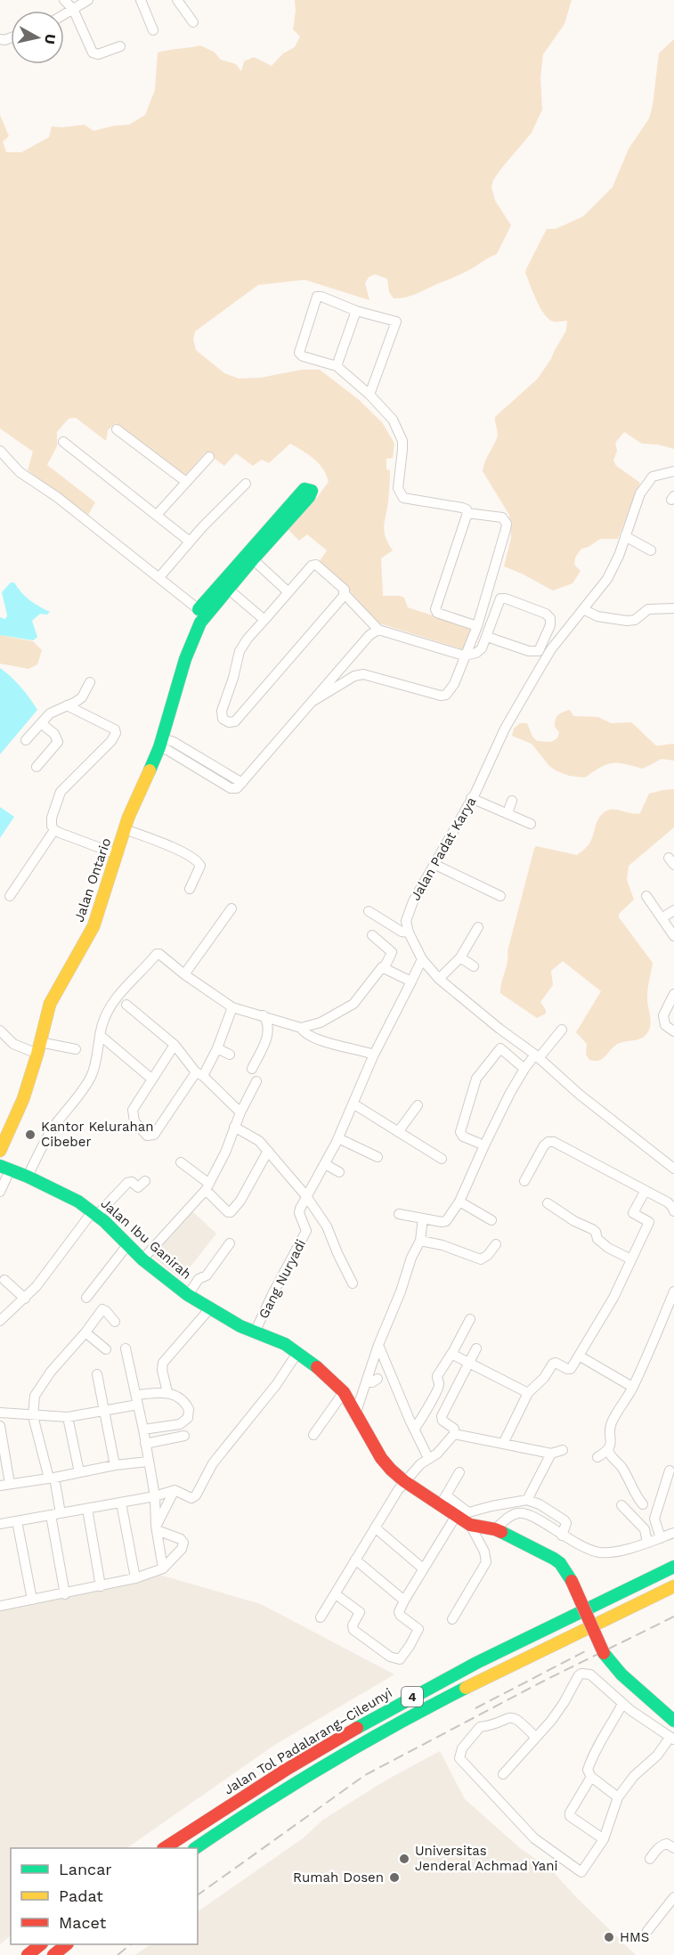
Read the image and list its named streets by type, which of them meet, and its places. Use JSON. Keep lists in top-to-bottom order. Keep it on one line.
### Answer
{"streets":{"main road":["Jalan Ontario","Jalan Ibu Ganirah","4","Jalan Tol Padalarang–Cileunyi"],"street":["Jalan Padat Karya","Gang Nuryadi"]},"crossings":[["Jalan Ibu Ganirah","Gang Nuryadi"]],"places":["Kantor Kelurahan Cibeber","Universitas Jenderal Achmad Yani","Rumah Dosen","HMS"],"legend":["Lancar","Padat","Macet"],"north":"right"}
